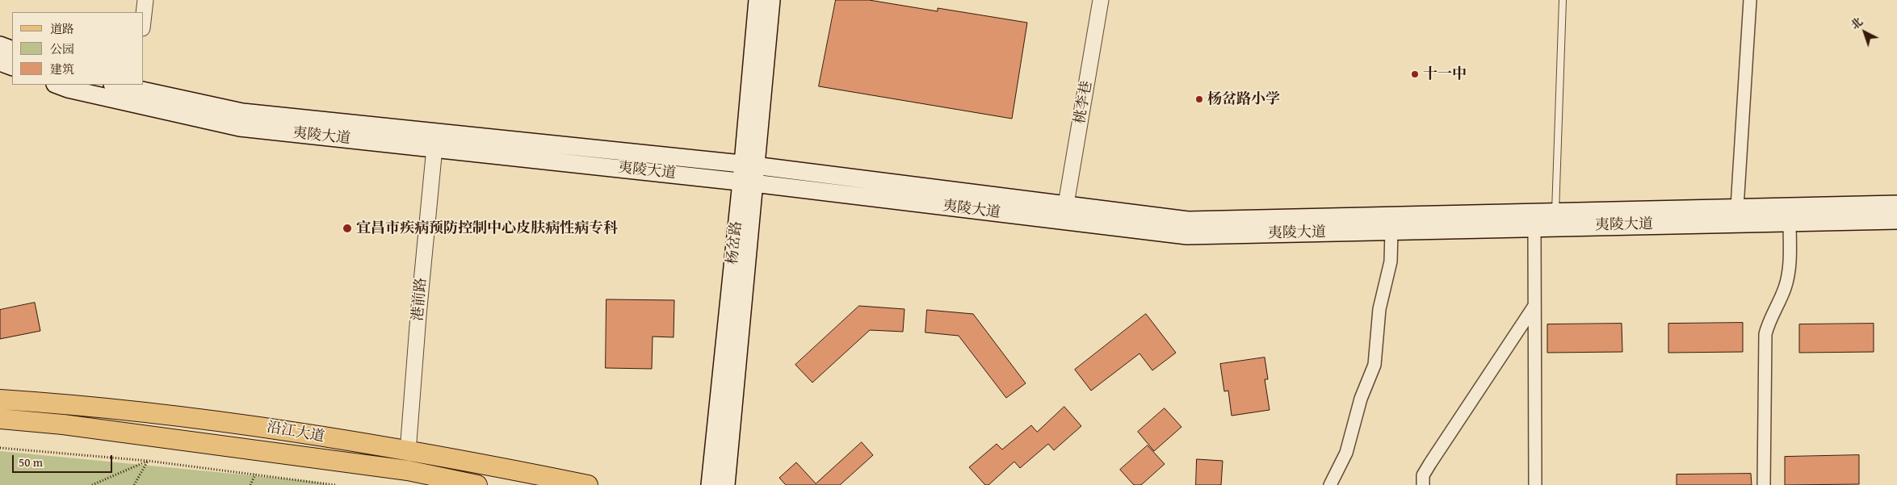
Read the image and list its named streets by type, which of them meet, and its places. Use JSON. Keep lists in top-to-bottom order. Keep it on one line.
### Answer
{"streets":{"main road":["夷陵大道","杨岔路","沿江大道"],"street":["桃李巷","港前路"]},"crossings":[["桃李巷","夷陵大道"],["夷陵大道","杨岔路"],["夷陵大道","港前路"],["港前路","沿江大道"]],"places":["十一中","杨岔路小学","宜昌市疾病预防控制中心皮肤病性病专科"],"legend":["道路","公园","建筑"],"scale_bar":"50 m","north":"top left"}
